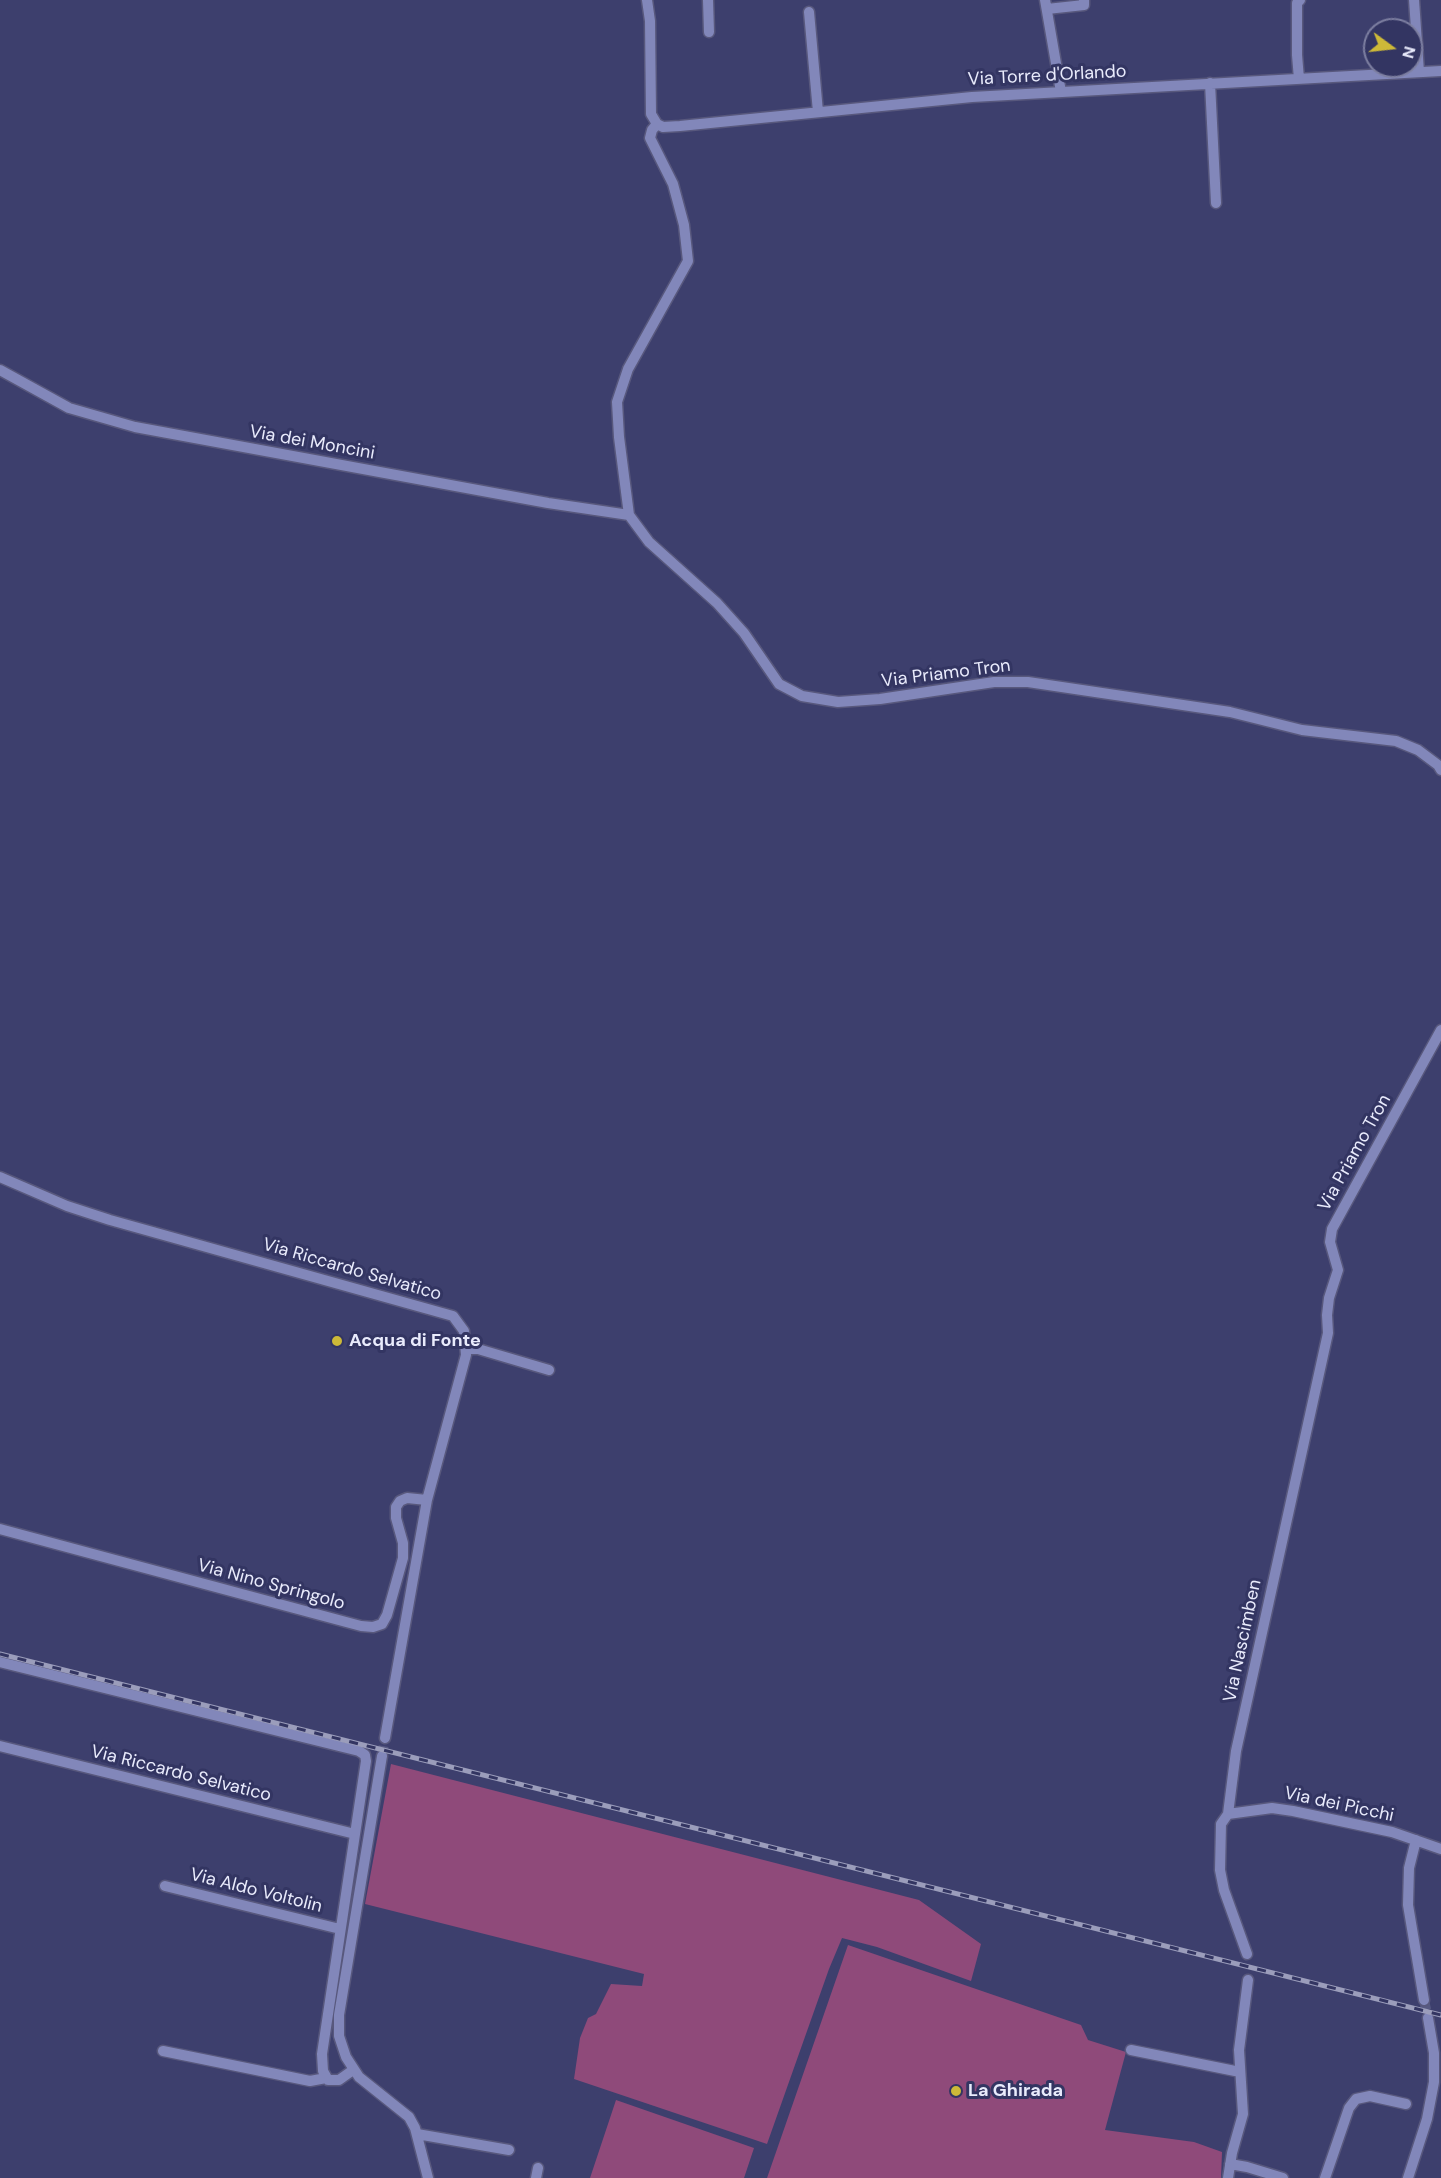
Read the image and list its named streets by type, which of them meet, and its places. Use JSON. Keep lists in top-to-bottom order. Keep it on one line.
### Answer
{"streets":{"street":["Via Torre d'Orlando","Via dei Moncini","Via Priamo Tron","Via Riccardo Selvatico","Via Nino Springolo","Via Nascimben","Via dei Picchi","Via Aldo Voltolin"]},"crossings":[["Via dei Moncini","Via Priamo Tron"],["Via Priamo Tron","Via Nascimben"],["Via Riccardo Selvatico","Via Nino Springolo"],["Via Nascimben","Via dei Picchi"]],"places":["Acqua di Fonte","La Ghirada"],"north":"right"}
